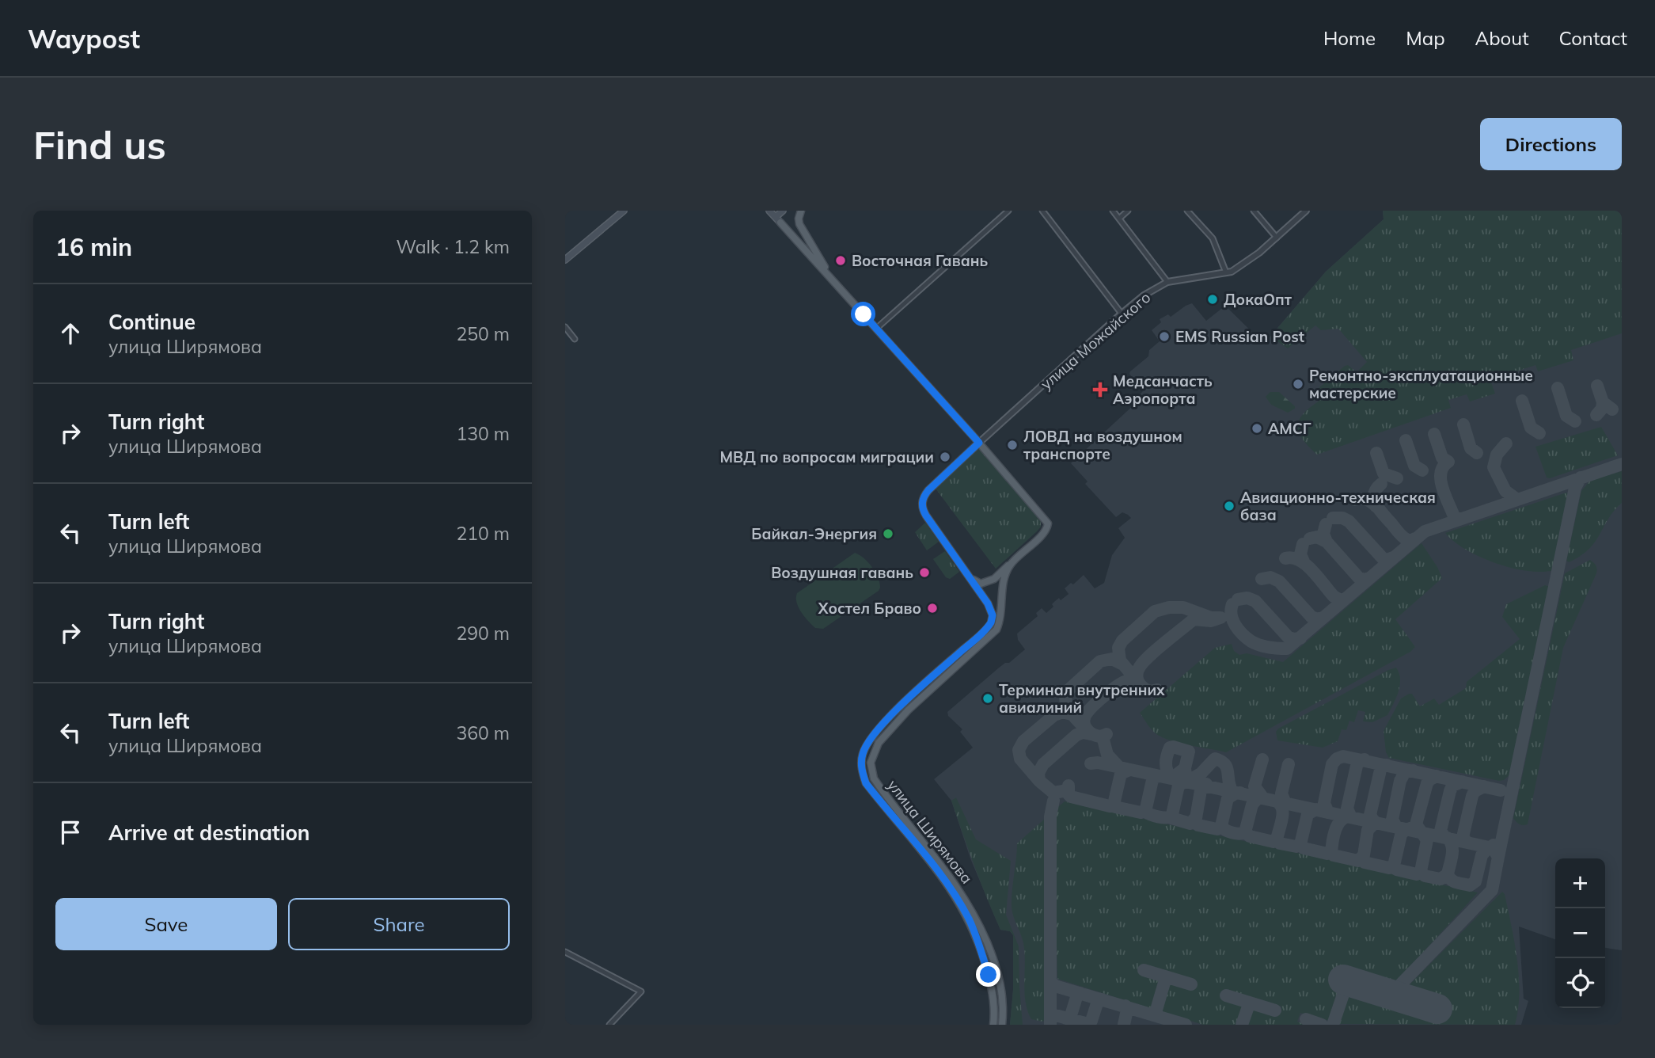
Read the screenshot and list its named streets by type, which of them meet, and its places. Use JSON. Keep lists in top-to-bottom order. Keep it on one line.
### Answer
{"streets":{"main road":["улица Ширямова"],"street":["улица Можайского"]},"crossings":[["улица Можайского","улица Ширямова"]],"places":{"other":["Восточная Гавань","ДокаОпт","EMS Russian Рost","Ремонтно-эксплуатационные мастерские","АМСГ","ЛОВД на воздушном транспорте","МВД по вопросам миграции","Авиационно-техническая база","Байкал-Энергия","Воздушная гавань","Хостел Браво","Терминал внутренних авиалиний"],"health":["Медсанчасть Аэропорта"]},"page":{"header":"Waypost","nav":["Home","Map","About","Contact"],"buttons":["Directions",["Save","Share"]],"title":"Find us","heading":["16 min","Walk · 1.2 km"],"list":[["Continue","улица Ширямова","250 m"],["Turn right","улица Ширямова","130 m"],["Turn left","улица Ширямова","210 m"],["Turn right","улица Ширямова","290 m"],["Turn left","улица Ширямова","360 m"],"Arrive at destination"],"map_buttons":["+","−"]}}
